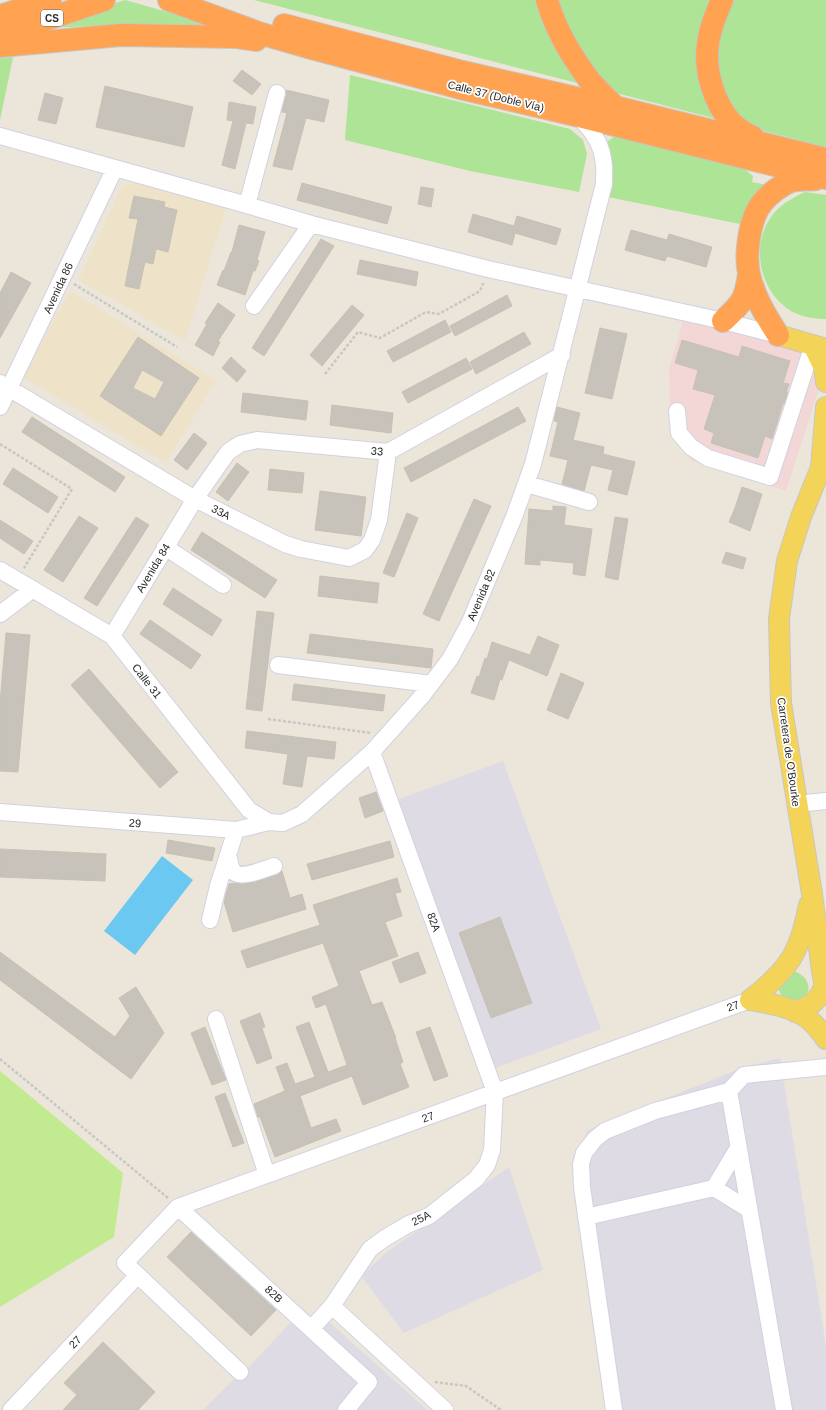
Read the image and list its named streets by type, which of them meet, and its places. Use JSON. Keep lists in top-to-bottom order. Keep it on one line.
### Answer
{"streets":{"highway":["CS","Calle 37 (Doble Vía)"],"main road":["Carretera de O'Bourke"],"street":["Avenida 86","33","33A","Avenida 84","Avenida 82","Calle 31","29","82A","27","25A","82B"]},"crossings":[["Calle 37 (Doble Vía)","Avenida 82"],["Avenida 86","33A"],["33","33A"],["33","Avenida 84"],["33","Avenida 82"],["33A","Avenida 84"],["Avenida 84","Calle 31"],["Avenida 82","Calle 31"],["Avenida 82","29"],["Avenida 82","82A"],["Calle 31","29"],["82A","27"],["82A","25A"],["27","25A"],["27","82B"],["25A","82B"]]}
